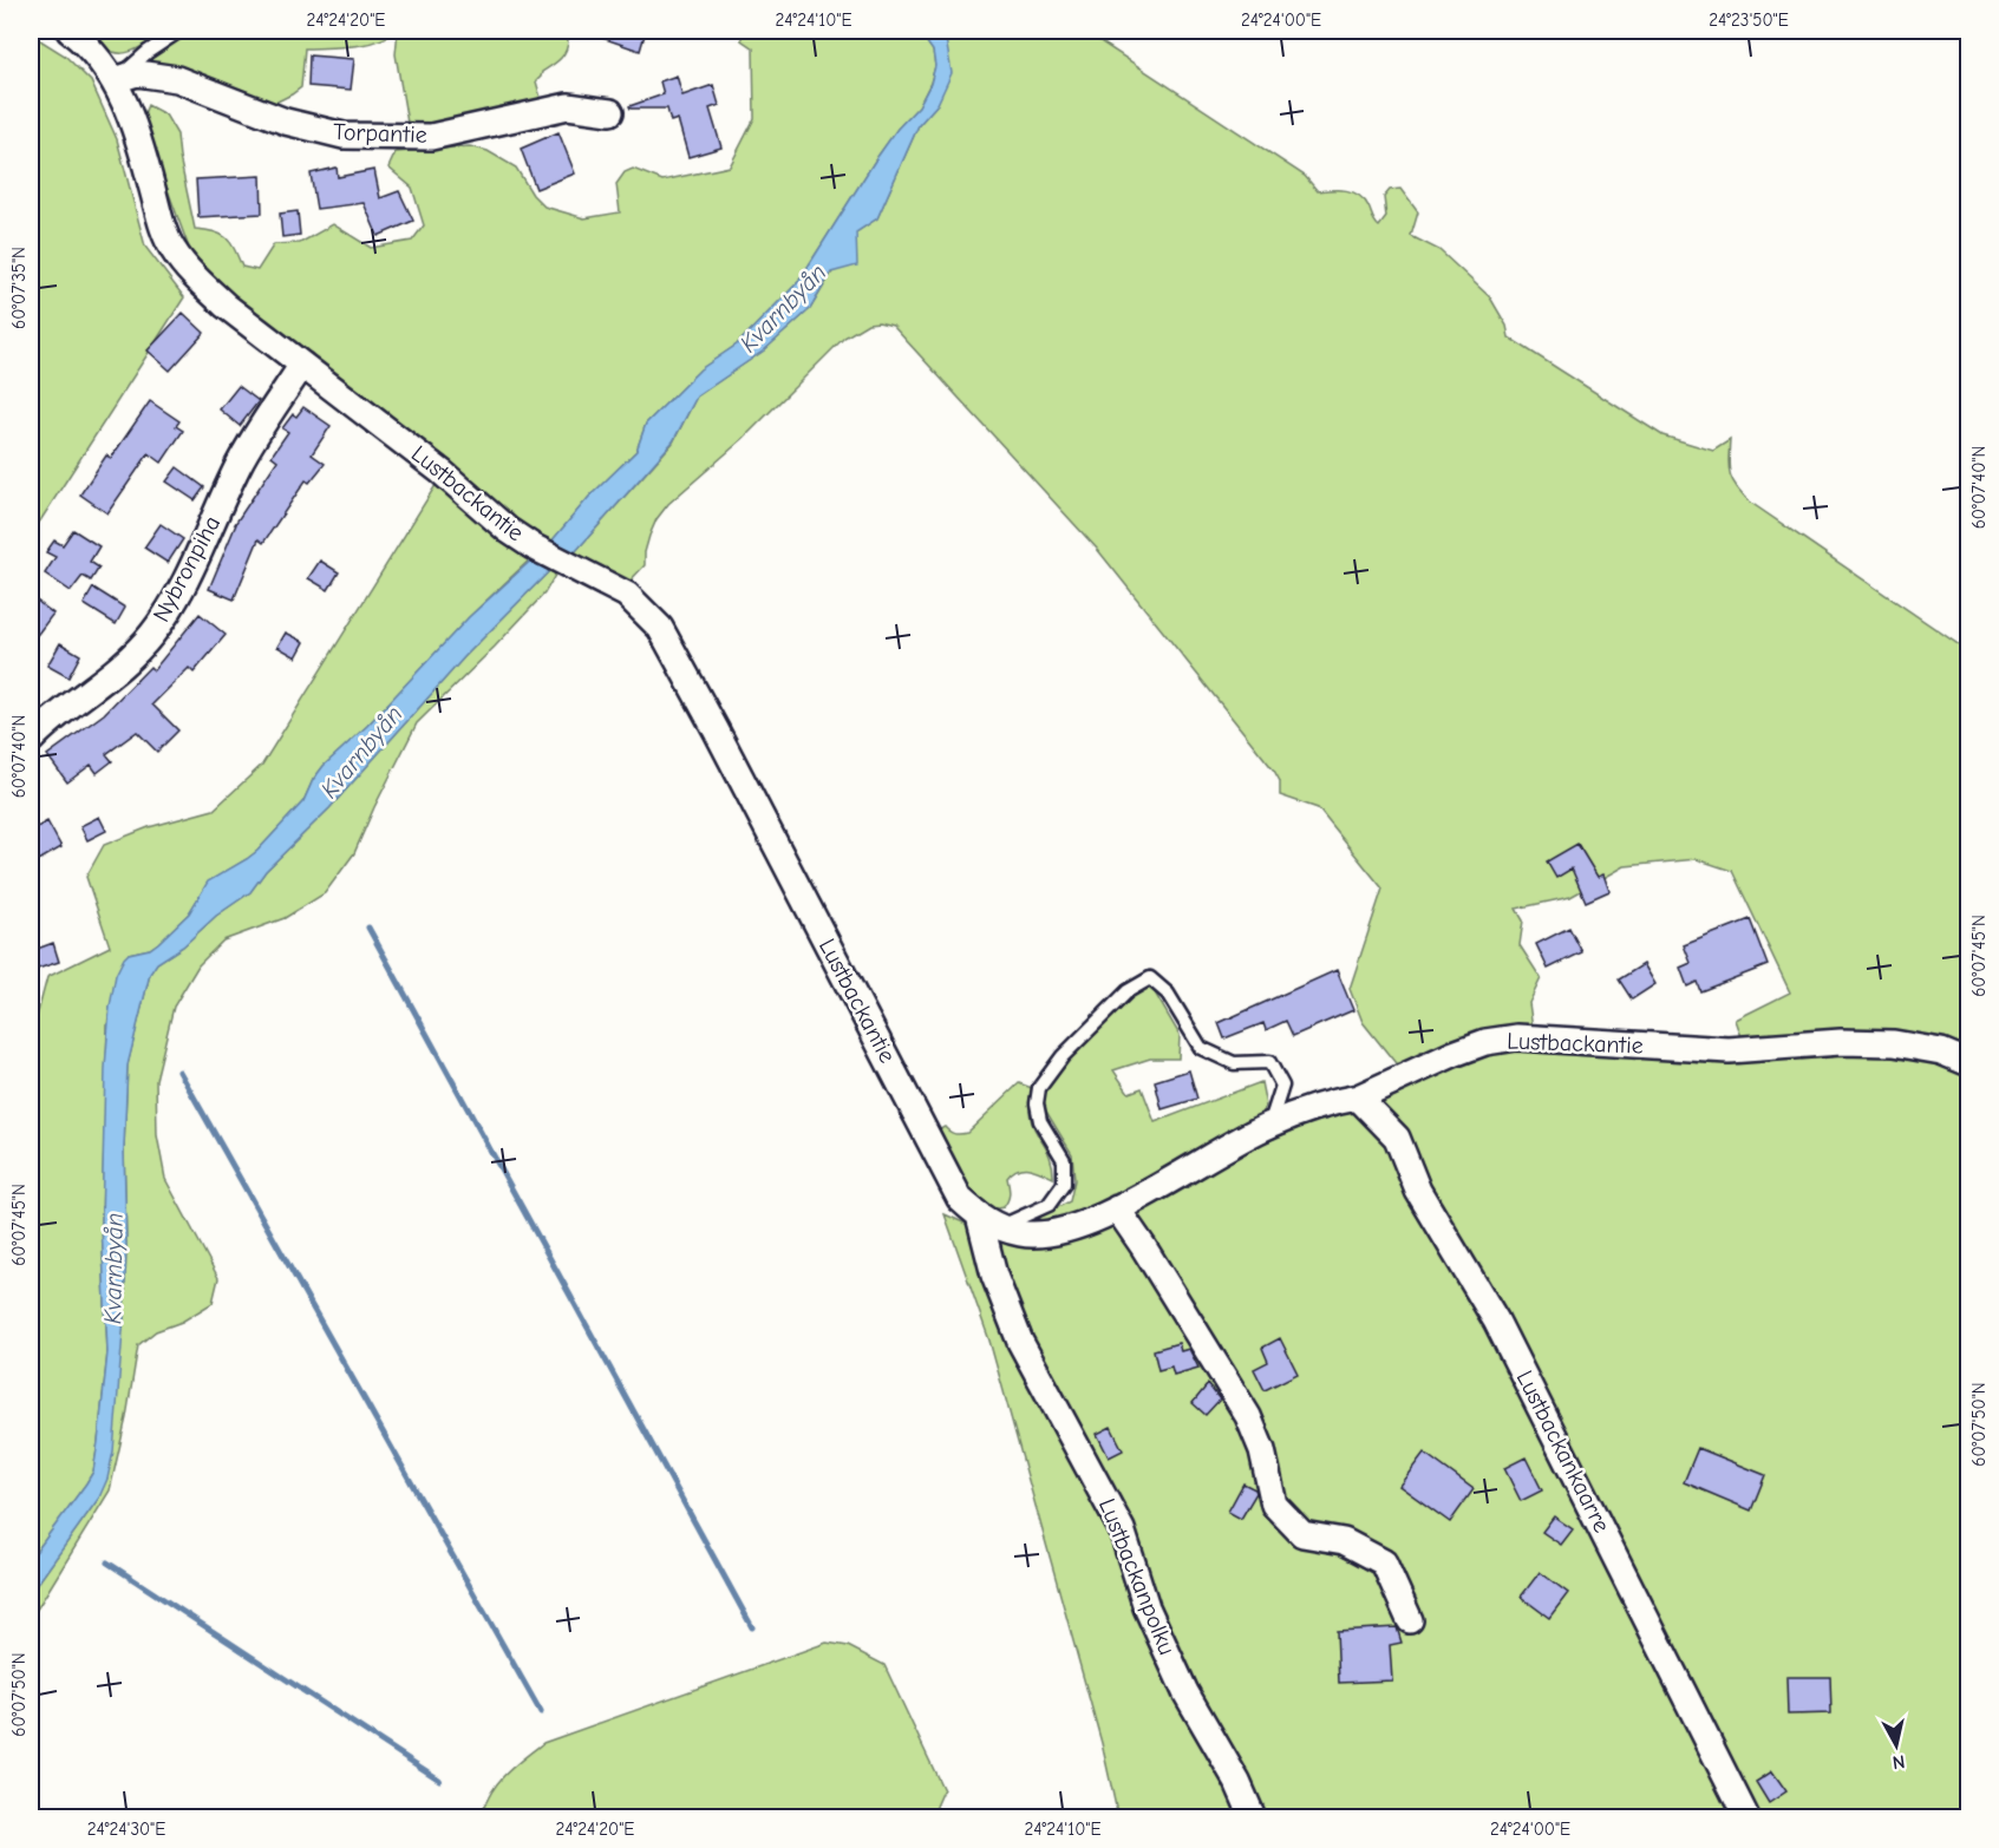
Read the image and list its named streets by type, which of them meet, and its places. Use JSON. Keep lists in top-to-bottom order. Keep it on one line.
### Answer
{"streets":{"street":["Torpantie","Lustbackantie","Nybronpiha","Lustbackankaarre","Lustbackanpolku"]},"crossings":[["Torpantie","Lustbackantie"],["Lustbackantie","Nybronpiha"],["Lustbackantie","Lustbackankaarre"],["Lustbackantie","Lustbackanpolku"]],"water":["Kvarnbyån"],"north":"bottom","coordinates":["24°24'20\"E","24°24'10\"E","24°24'00\"E","24°23'50\"E","60°07'35\"N","60°07'40\"N","60°07'45\"N","60°07'50\"N","24°24'30\"E"]}
